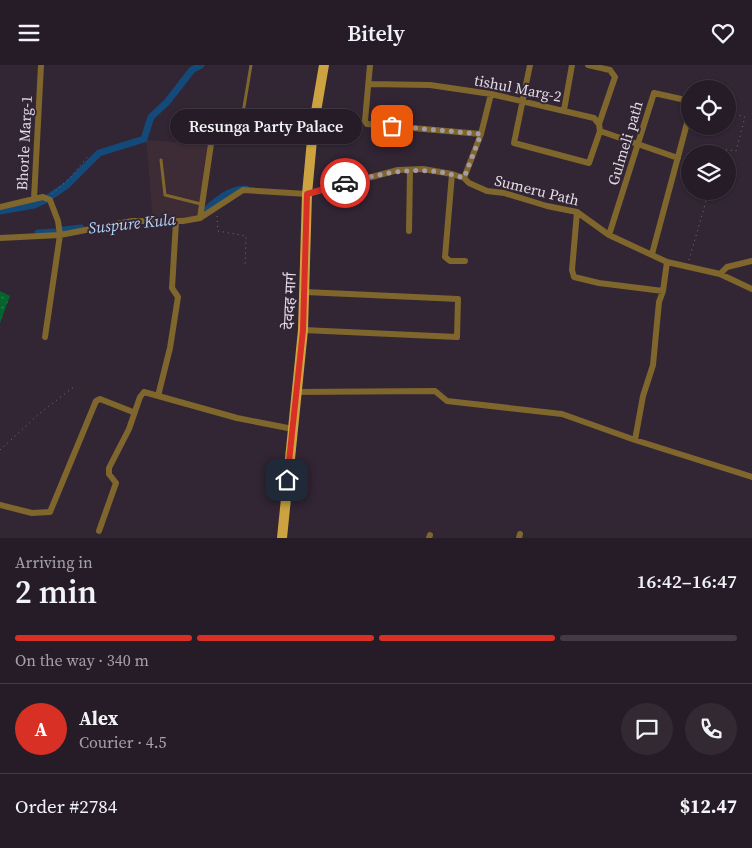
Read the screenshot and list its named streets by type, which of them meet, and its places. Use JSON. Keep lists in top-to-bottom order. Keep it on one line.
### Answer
{"streets":{"main road":["देवदह मार्ग"],"street":["tishul Marg-2","Bhorle Marg-1","Gulmeli path","Sumeru Path"]},"crossings":[["tishul Marg-2","Gulmeli path"],["Gulmeli path","Sumeru Path"],["Sumeru Path","देवदह मार्ग"]],"water":["Suspure Kula"],"places":["Resunga Party Palace"],"page":{"header":"Bitely","bubble":"Resunga Party Palace","heading":["2 min","Arriving in","16:42–16:47"],"panel":["Alex","Courier · 4.5","Order #2784","$12.47"],"bar":"On the way · 340 m","round":"A"}}
